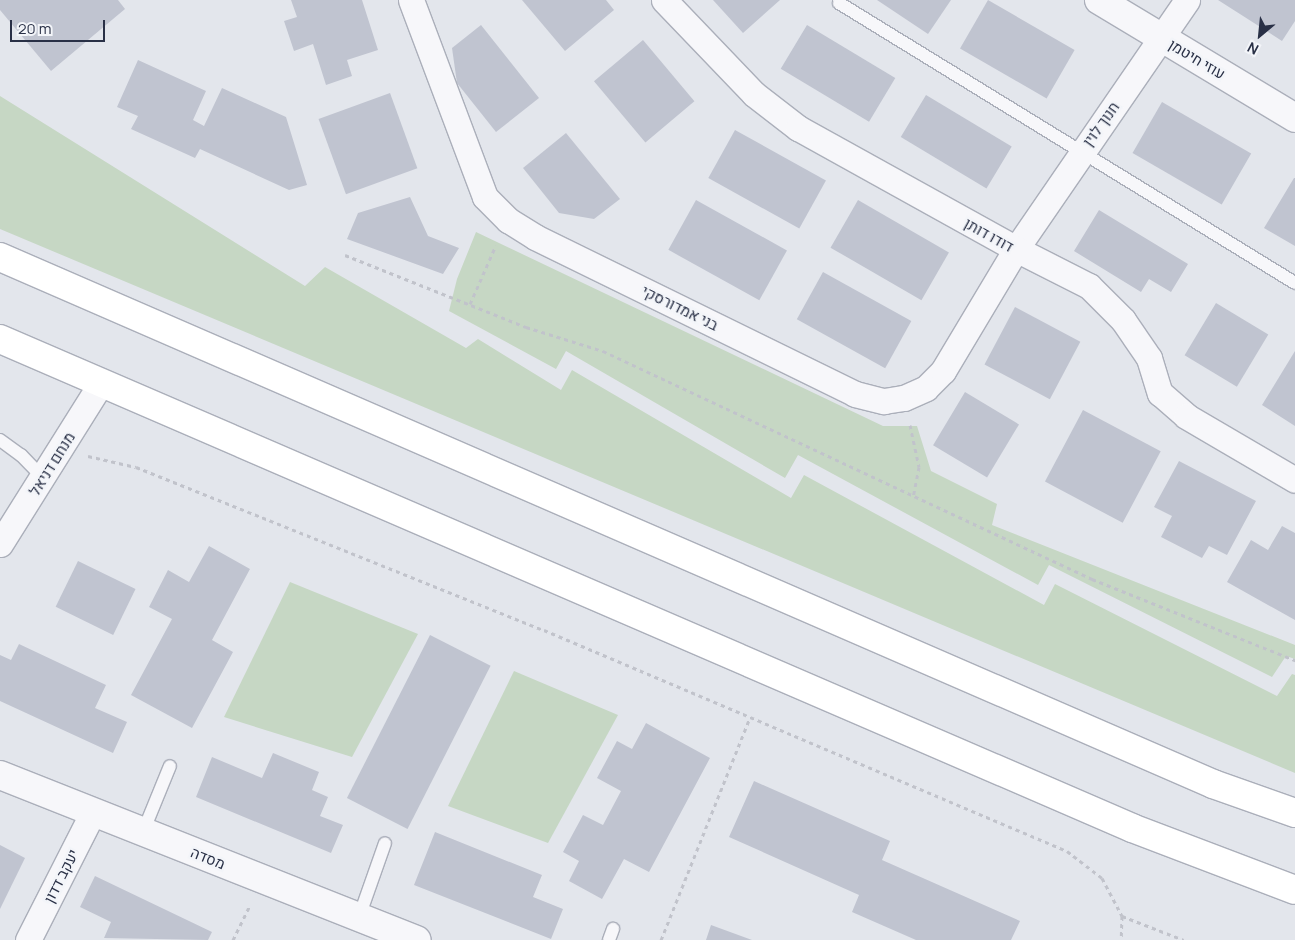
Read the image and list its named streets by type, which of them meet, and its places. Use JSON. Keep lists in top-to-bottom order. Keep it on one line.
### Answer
{"streets":{"street":["עוזי חיטמן","חנוך לוין","דודו דותן","בני אמדורסקי","מנחם דניאל","מסדה","יעקב דדון"]},"crossings":[["עוזי חיטמן","חנוך לוין"],["חנוך לוין","דודו דותן"],["חנוך לוין","בני אמדורסקי"],["דודו דותן","בני אמדורסקי"],["מסדה","יעקב דדון"]],"scale_bar":"20 m","north":"bottom left"}
